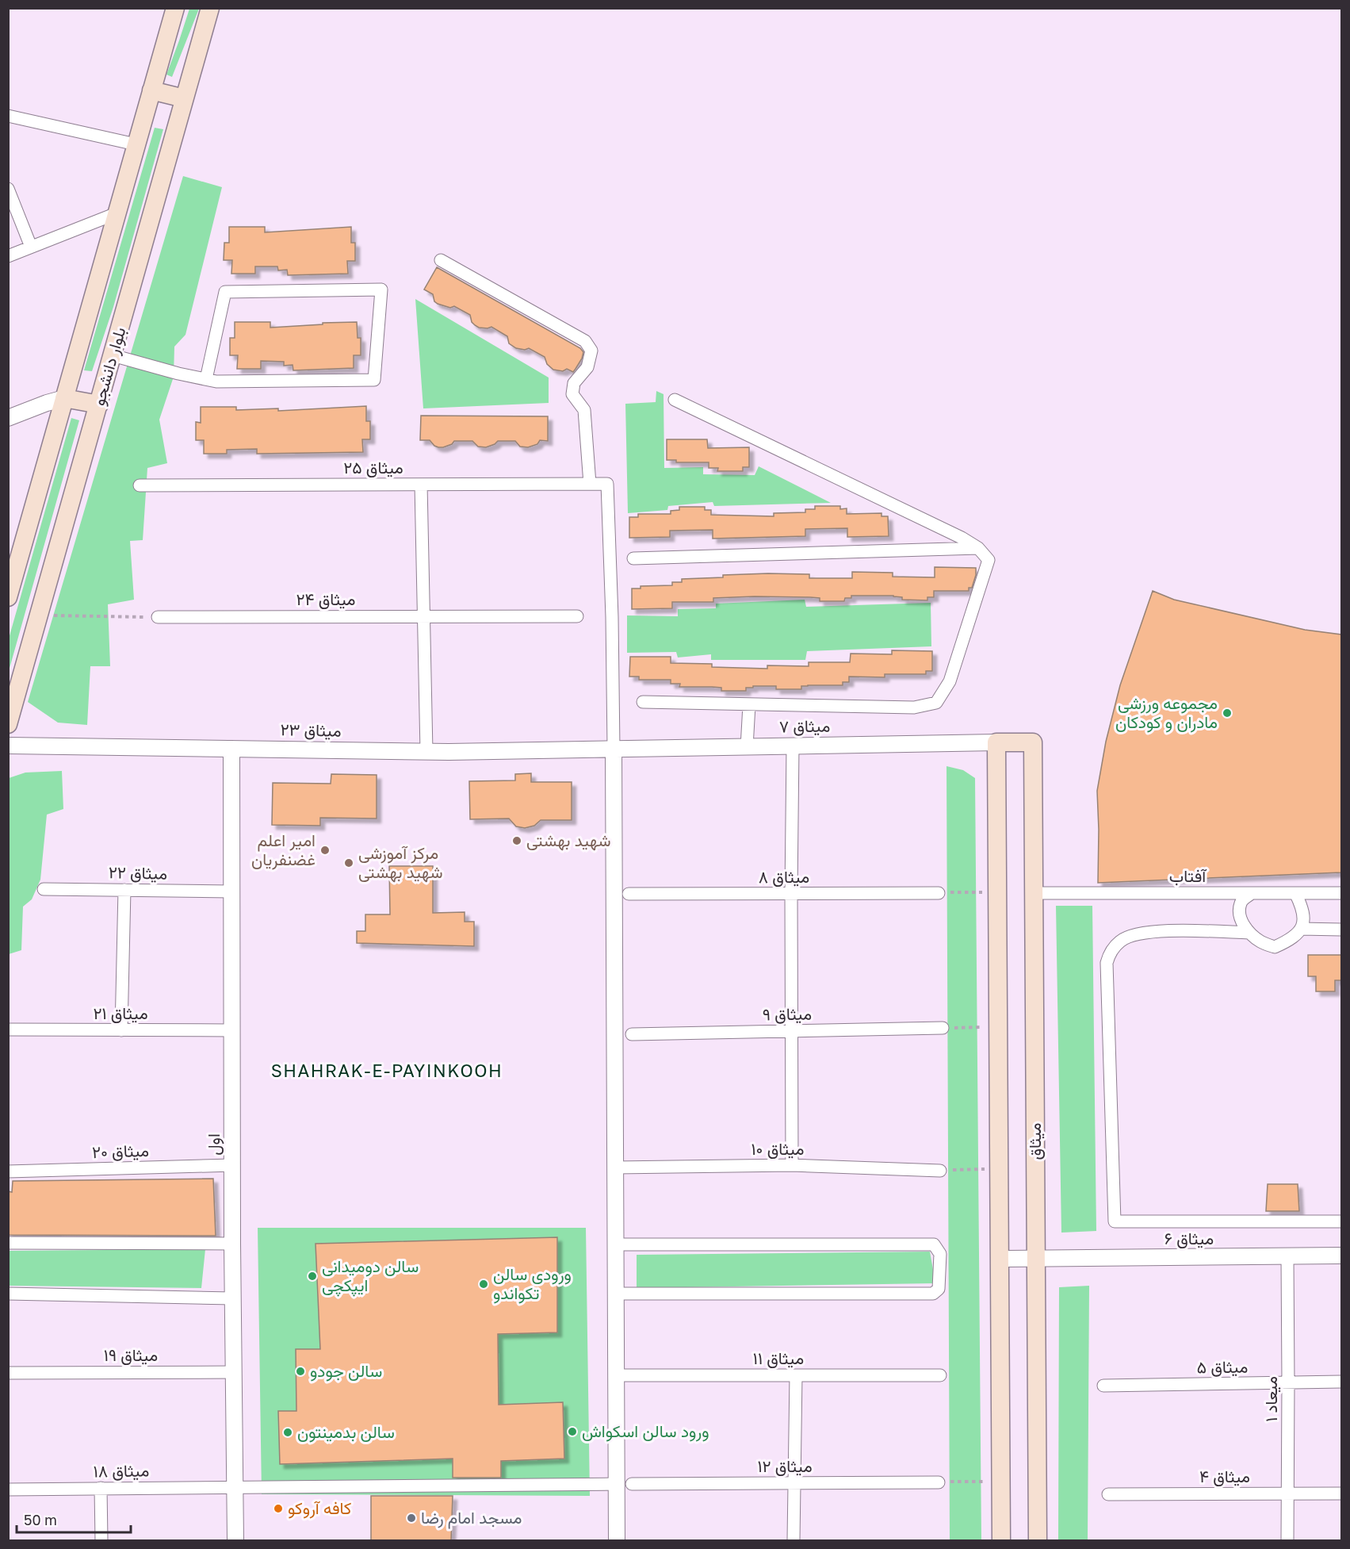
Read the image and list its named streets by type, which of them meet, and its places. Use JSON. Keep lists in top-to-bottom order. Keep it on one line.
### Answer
{"streets":{"main road":["بلوار دانشجو","میثاق"],"street":["میثاق ۲۵","میثاق ۲۴","میثاق ۷","میثاق ۲۳","میثاق ۲۲","آفتاب","میثاق ۸","میثاق ۲۱","میثاق ۹","اول","میثاق ۱۰","میثاق ۲۰","میثاق ۶","میثاق ۱۹","میثاق ۱۱","میثاق ۵","میعاد ۱","میثاق ۱۲","میثاق ۱۸","میثاق ۴"]},"crossings":[["میثاق ۲۵","میثاق ۷"],["میثاق ۲۵","میثاق ۲۳"],["میثاق ۷","میثاق ۲۳"],["میثاق ۷","میثاق"],["میثاق ۲۳","اول"],["میثاق ۲۲","اول"],["آفتاب","میثاق"],["میثاق ۲۱","اول"],["میثاق","میثاق ۶"],["اول","میثاق ۲۰"],["اول","میثاق ۱۹"],["اول","میثاق ۱۸"],["میثاق ۶","میعاد ۱"],["میثاق ۵","میعاد ۱"],["میعاد ۱","میثاق ۴"]],"districts":["SHAHRAK-E-PAYINKOOH"],"places":["مجموعه ورزشی مادران و کودکان","شهید بهشتی","امیر اعلم غضنفریان","مرکز آموزشی شهید بهشتی","سالن دومیدانی ایپکچی","ورودی سالن تکواندو","سالن جودو","ورود سالن اسکواش","سالن بدمینتون","کافه آروکو","مسجد امام رضا"],"scale_bar":"50 m"}
